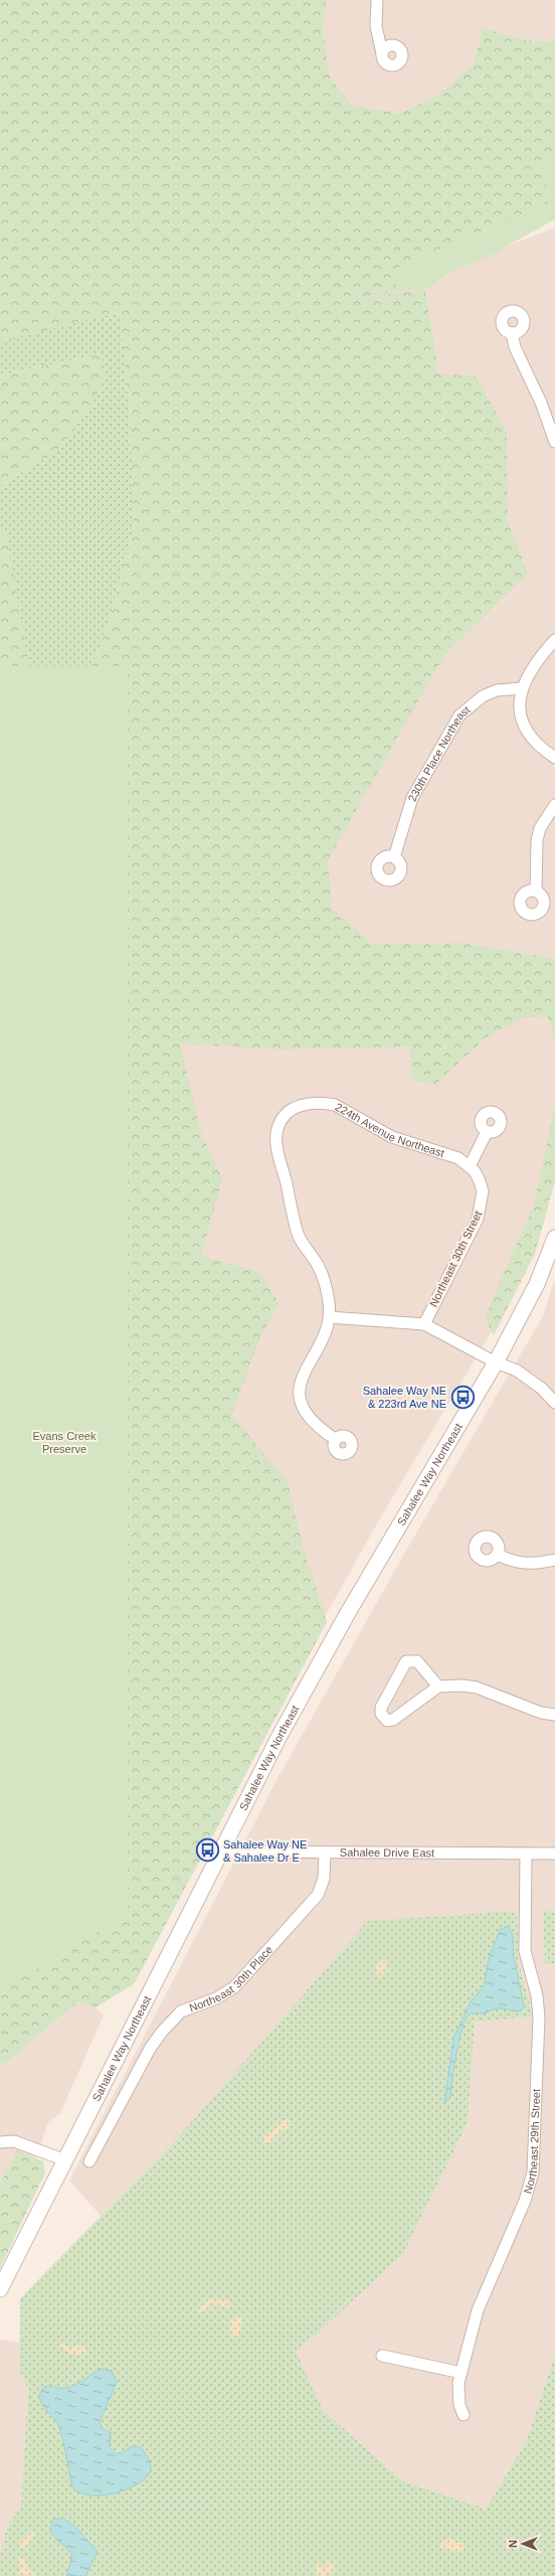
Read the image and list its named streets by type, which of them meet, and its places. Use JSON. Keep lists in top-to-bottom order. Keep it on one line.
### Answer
{"streets":{"main road":["Sahalee Way Northeast"],"street":["230th Place Northeast","224th Avenue Northeast","Northeast 30th Street","Sahalee Drive East","Northeast 30th Place","Northeast 29th Street"]},"crossings":[["224th Avenue Northeast","Northeast 30th Street"],["Sahalee Way Northeast","Sahalee Drive East"],["Sahalee Drive East","Northeast 30th Place"],["Sahalee Drive East","Northeast 29th Street"]],"parks":["Evans Creek Preserve"],"places":{"bus stop":["Sahalee Way NE & 223rd Ave NE","Sahalee Way NE & Sahalee Dr E"]},"north":"left"}
